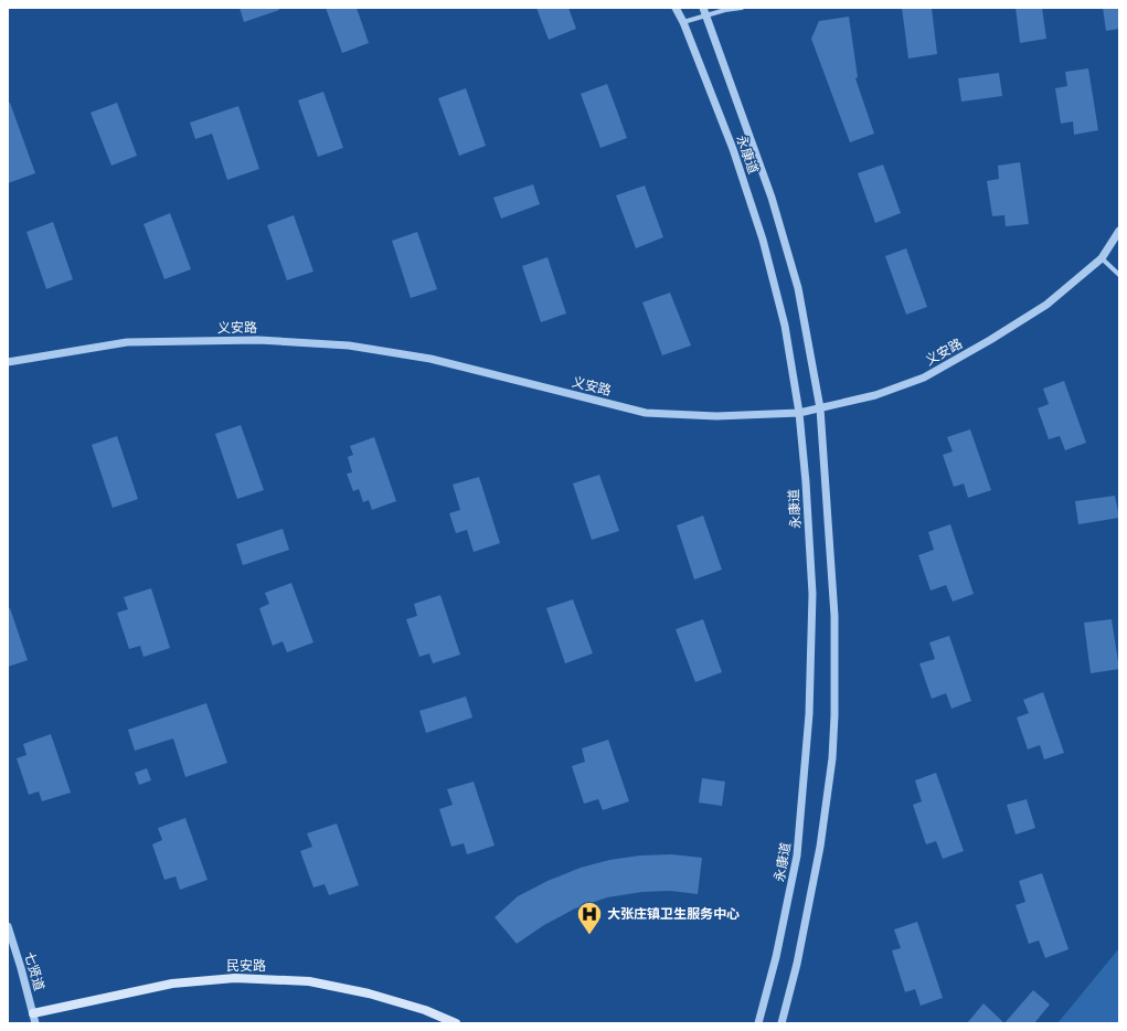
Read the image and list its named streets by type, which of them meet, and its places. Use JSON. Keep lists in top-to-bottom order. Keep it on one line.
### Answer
{"streets":{"main road":["民安路"],"street":["永康道","义安路","七贤道"]},"crossings":[["永康道","义安路"],["民安路","七贤道"]],"places":{"hospital":["大张庄镇卫生服务中心"]}}
